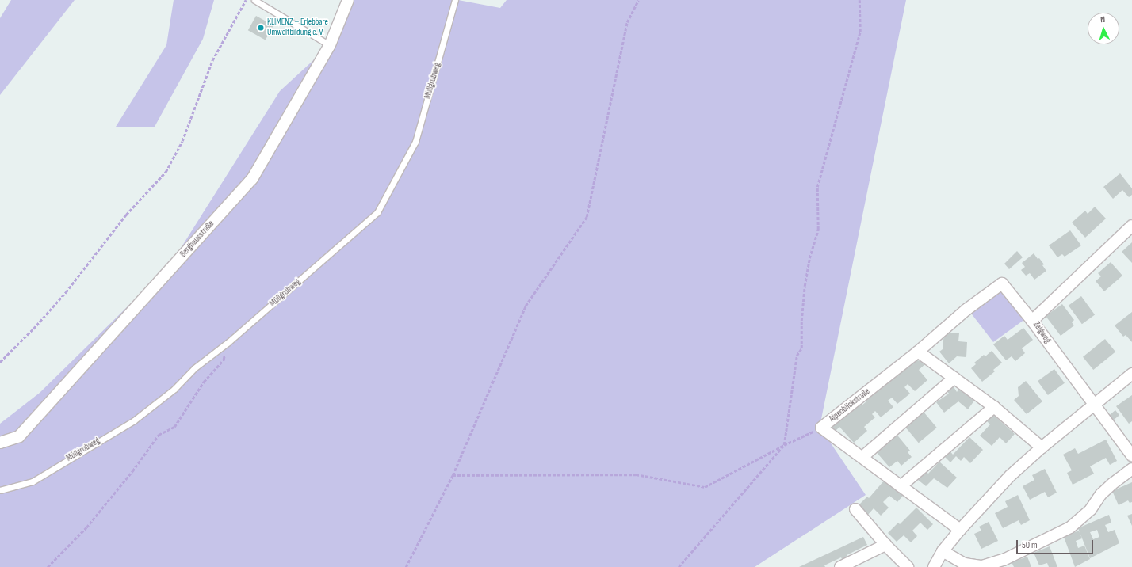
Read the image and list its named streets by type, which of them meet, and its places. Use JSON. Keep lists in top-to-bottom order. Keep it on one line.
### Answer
{"streets":{"street":["Berghausstraße","Zelgweg","Alpenblickstraße"],"lane":["Müllgrubweg"]},"crossings":[["Zelgweg","Alpenblickstraße"]],"places":["KLIMENZ – Erlebbare Umweltbildung e. V."],"scale_bar":"50 m","north":"top"}
